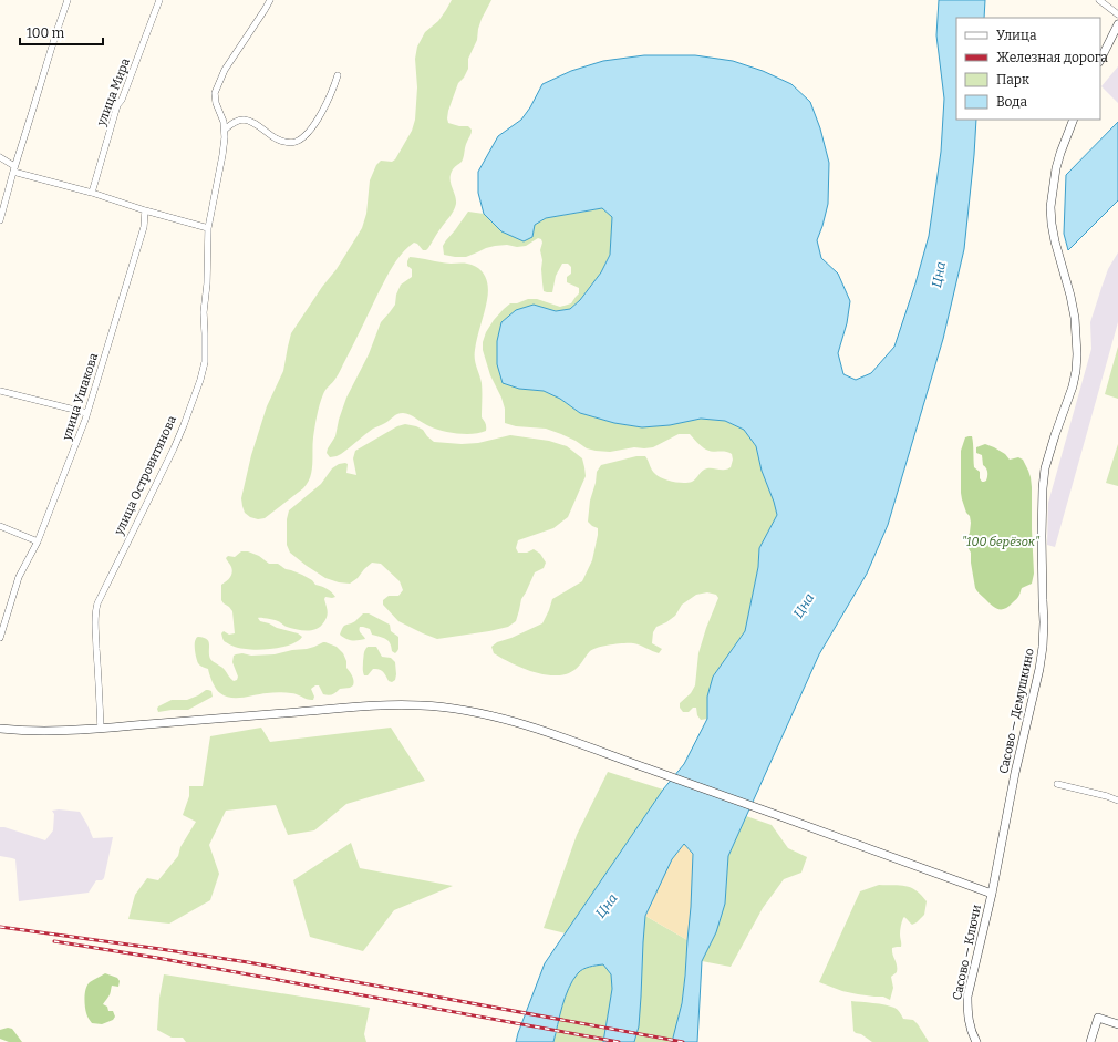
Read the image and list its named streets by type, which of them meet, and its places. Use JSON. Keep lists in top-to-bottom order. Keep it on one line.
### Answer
{"streets":{"street":["улица Мира","улица Ушакова","улица Островитянова","Сасово — Демушкино","Сасово — Ключи"]},"crossings":[["Сасово — Демушкино","Сасово — Ключи"]],"water":["Цна"],"parks":["\"100 берёзок\""],"legend":["Улица","Железная дорога","Парк","Вода"],"scale_bar":"100 m"}
